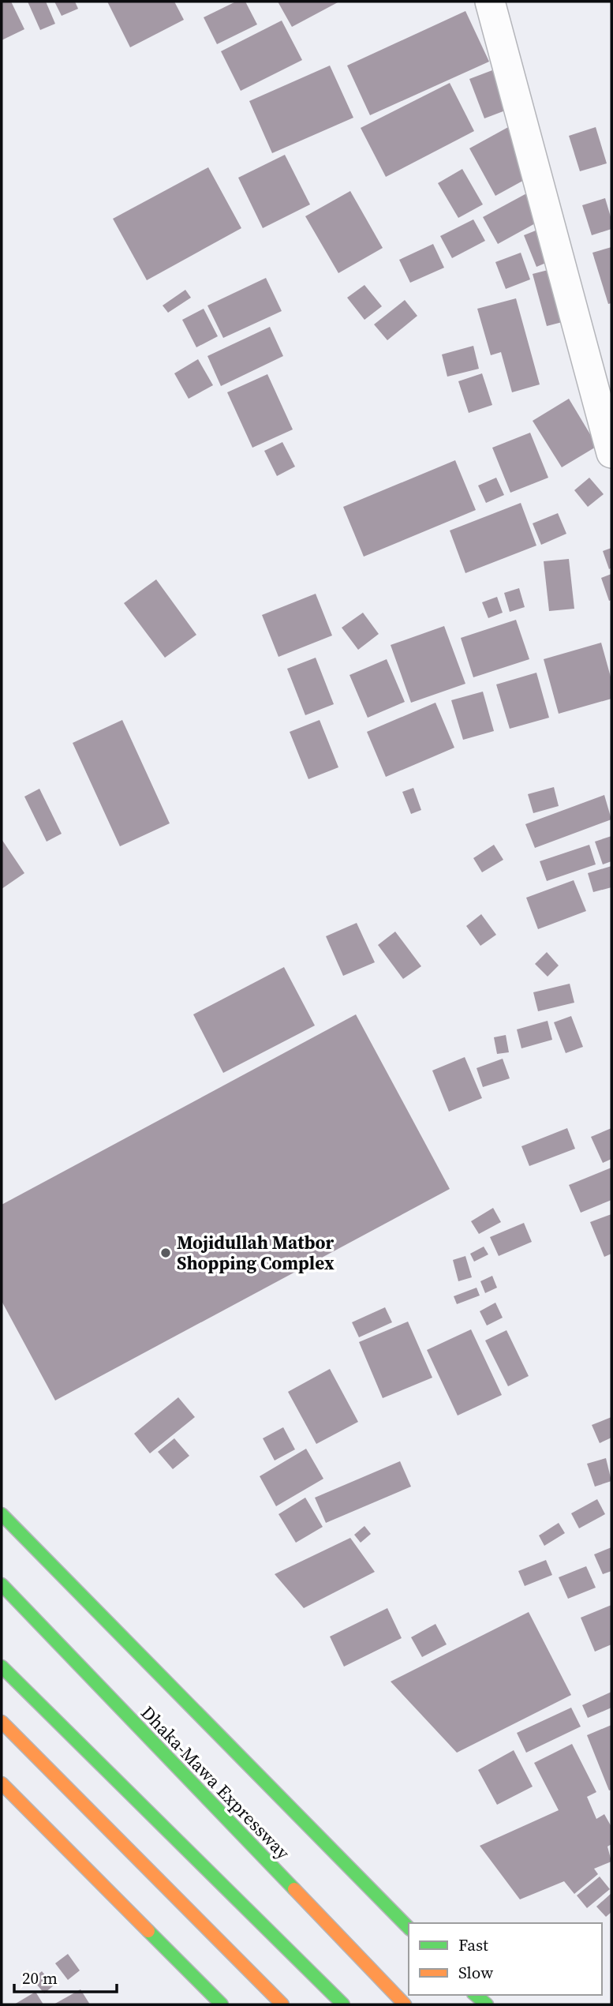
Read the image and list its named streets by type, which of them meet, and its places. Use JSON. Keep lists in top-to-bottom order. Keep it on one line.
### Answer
{"streets":{"main road":["Dhaka-Mawa Expressway"]},"places":["Mojidullah Matbor Shopping Complex"],"legend":["Fast","Slow"],"scale_bar":"20 m"}
